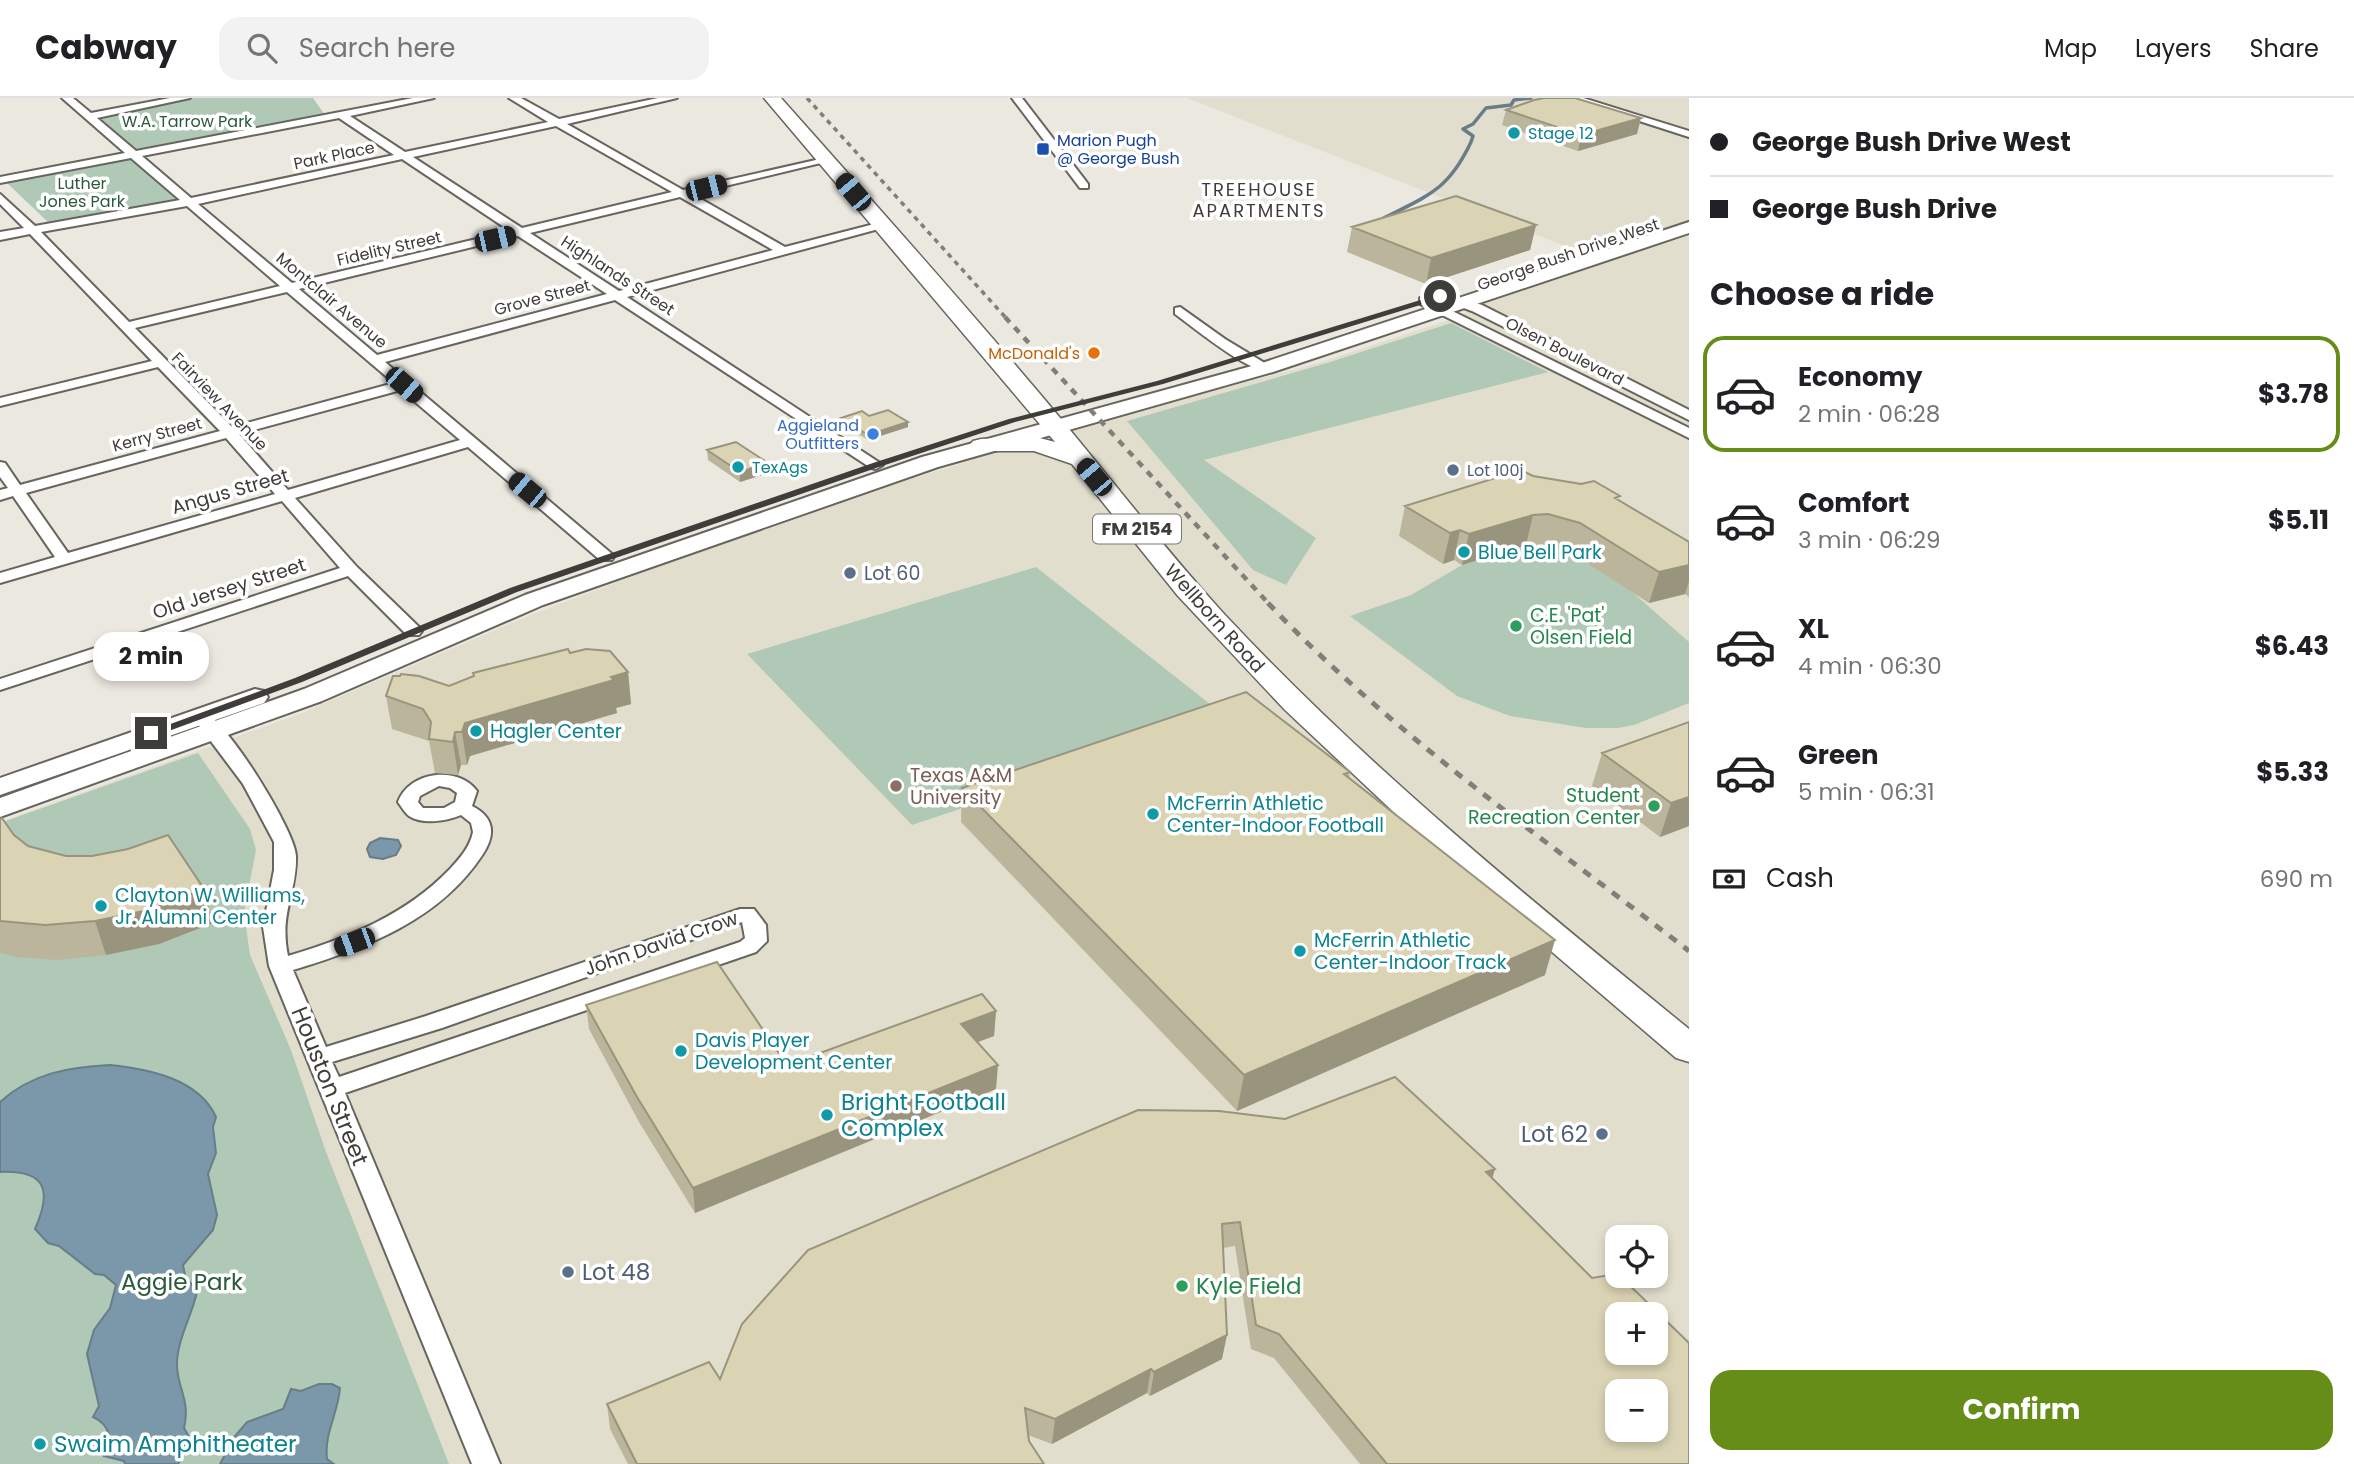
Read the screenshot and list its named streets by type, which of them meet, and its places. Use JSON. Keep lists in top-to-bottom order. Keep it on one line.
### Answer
{"streets":{"main road":["George Bush Drive West","FM 2154","Wellborn Road"],"street":["Park Place","Fidelity Street","Highlands Street","Grove Street","Montclair Avenue","Olsen Boulevard","Fairview Avenue","Kerry Street","Angus Street","Old Jersey Street","John David Crow","Houston Street"]},"crossings":[["Park Place","Highlands Street"],["Park Place","Montclair Avenue"],["Park Place","Fairview Avenue"],["Fidelity Street","Highlands Street"],["Fidelity Street","Montclair Avenue"],["Fidelity Street","Fairview Avenue"],["Fidelity Street","Wellborn Road"],["George Bush Drive West","Olsen Boulevard"],["George Bush Drive West","Wellborn Road"],["Highlands Street","Grove Street"],["Grove Street","Montclair Avenue"],["Grove Street","Wellborn Road"],["Montclair Avenue","Kerry Street"],["Montclair Avenue","Angus Street"],["Fairview Avenue","Kerry Street"],["Fairview Avenue","Angus Street"],["Fairview Avenue","Old Jersey Street"],["John David Crow","Houston Street"]],"districts":["TREEHOUSE APARTMENTS"],"parks":["W.A. Tarrow Park","Luther Jones Park","Aggie Park"],"places":{"other":["Stage 12","McDonald's","Aggieland Outfitters","TexAgs","Lot 100j","Blue Bell Park","Lot 60","C.E. 'Pat' Olsen Field","Hagler Center","Texas A&M University","Student Recreation Center","McFerrin Athletic Center-Indoor Football","Clayton W. Williams, Jr. Alumni Center","McFerrin Athletic Center-Indoor Track","Davis Player Development Center","Bright Football Complex","Lot 62","Lot 48","Kyle Field","Swaim Amphitheater"],"transit":["Marion Pugh @ George Bush"]},"page":{"header":"Cabway","search":"Search here","nav":["Map","Layers","Share"],"banner":["George Bush Drive West","George Bush Drive"],"heading":"Choose a ride","list":[{"name":"Economy","note":"2 min · 06:28","value":"$3.78"},{"name":"Comfort","note":"3 min · 06:29","value":"$5.11"},{"name":"XL","note":"4 min · 06:30","value":"$6.43"},{"name":"Green","note":"5 min · 06:31","value":"$5.33"}],"bubble":"2 min","pay":["Cash","690 m"],"map_buttons":["+","−"],"buttons":"Confirm"}}
